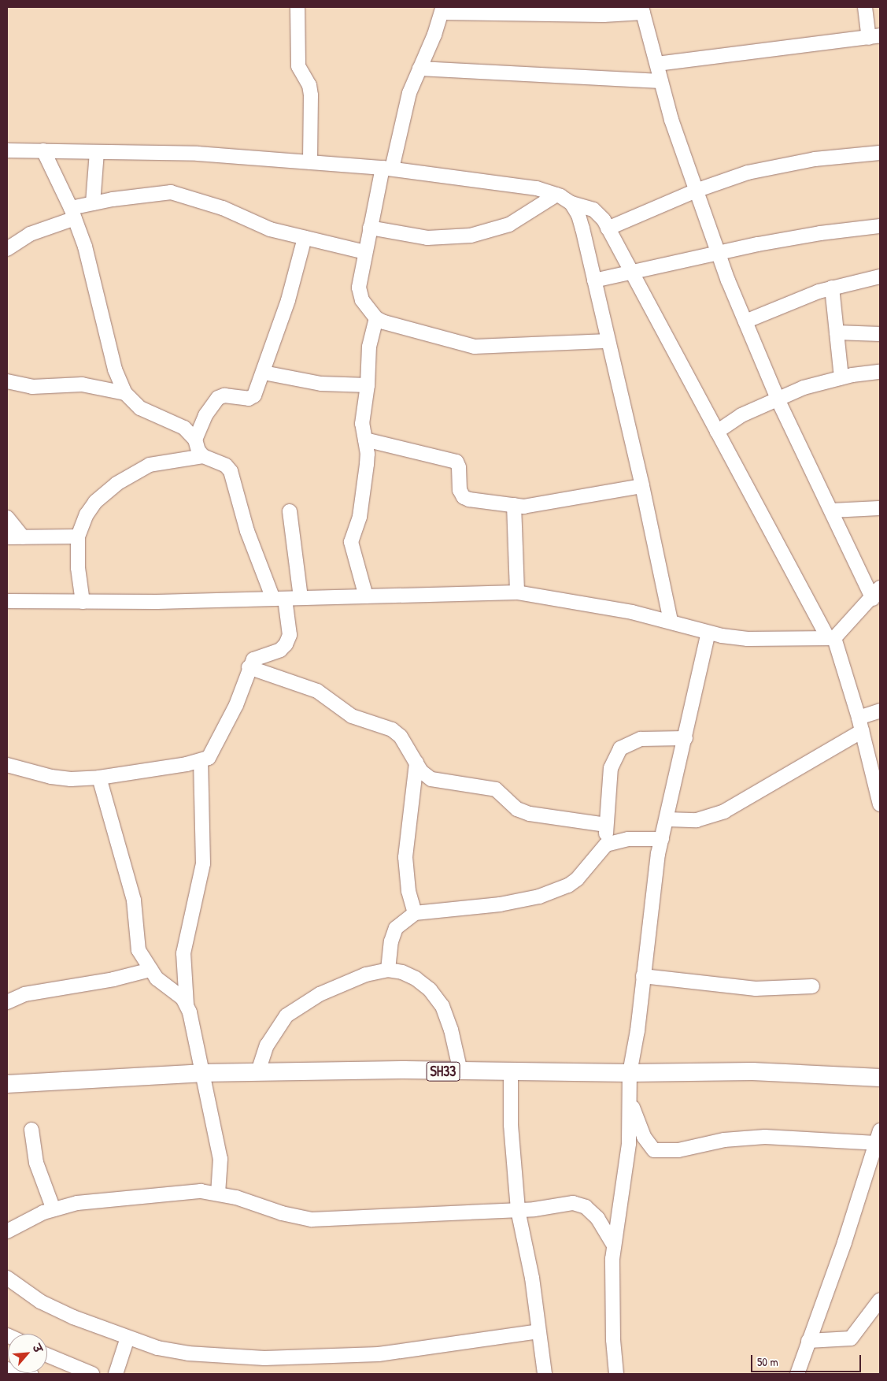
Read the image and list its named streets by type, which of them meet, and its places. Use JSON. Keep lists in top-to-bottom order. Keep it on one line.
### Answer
{"streets":{"main road":["SH33"]},"scale_bar":"50 m","north":"top right"}
